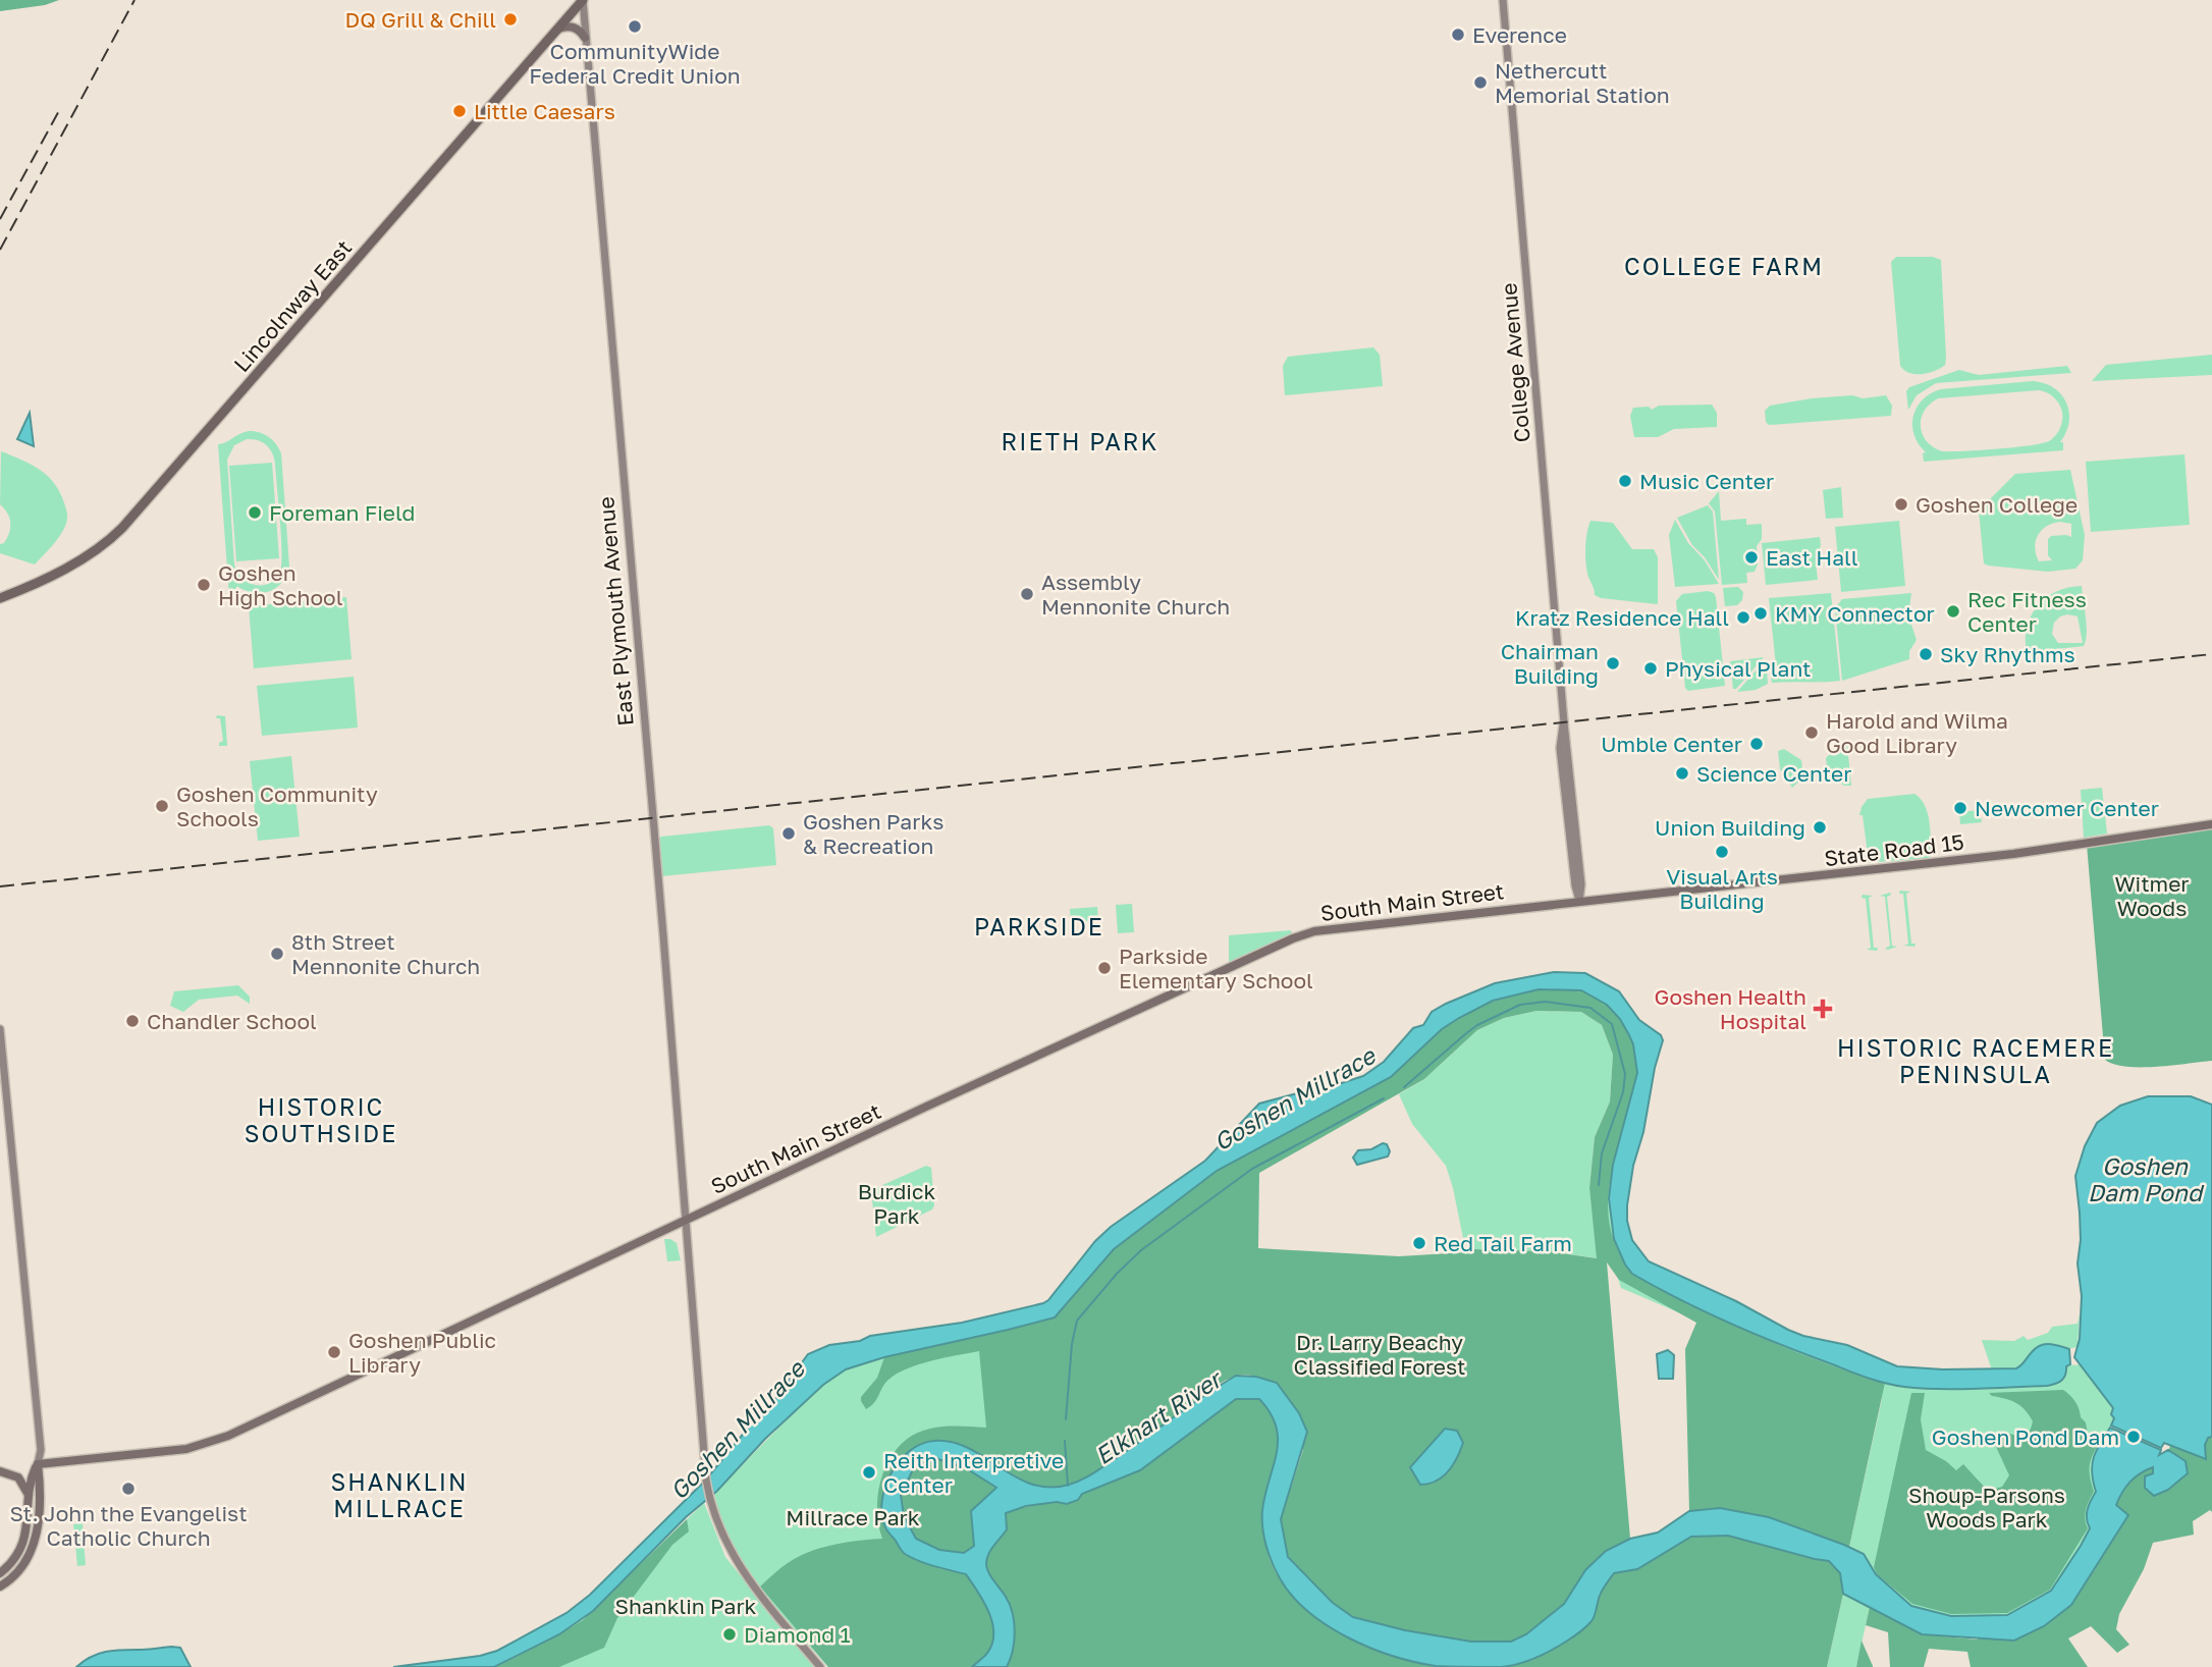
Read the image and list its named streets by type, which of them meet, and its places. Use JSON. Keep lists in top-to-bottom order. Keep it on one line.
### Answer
{"streets":{"highway":["Lincolnway East"],"main road":["College Avenue","East Plymouth Avenue","State Road 15","South Main Street"]},"crossings":[["Lincolnway East","East Plymouth Avenue"],["College Avenue","State Road 15"],["College Avenue","South Main Street"],["East Plymouth Avenue","South Main Street"],["State Road 15","South Main Street"]],"districts":["COLLEGE FARM","RIETH PARK","PARKSIDE","HISTORIC RACEMERE PENINSULA","HISTORIC SOUTHSIDE","SHANKLIN MILLRACE"],"water":["Goshen Millrace","Goshen Dam Pond","Elkhart River"],"parks":["Witmer Woods","Burdick Park","Dr. Larry Beachy Classified Forest","Shoup-Parsons Woods Park","Millrace Park","Shanklin Park"],"places":{"other":["DQ Grill & Chill","CommunityWide Federal Credit Union","Everence","Nethercutt Memorial Station","Little Caesars","Music Center","Goshen College","Foreman Field","East Hall","Goshen High School","Assembly Mennonite Church","Rec Fitness Center","KMY Connector","Kratz Residence Hall","Sky Rhythms","Chairman Building","Physical Plant","Harold and Wilma Good Library","Umble Center","Science Center","Goshen Community Schools","Newcomer Center","Union Building","Goshen Parks & Recreation","Visual Arts Building","8th Street Mennonite Church","Parkside Elementary School","Chandler School","Red Tail Farm","Goshen Public Library","Goshen Pond Dam","Reith Interpretive Center","St. John the Evangelist Catholic Church","Diamond 1"],"health":["Goshen Health Hospital"]}}
